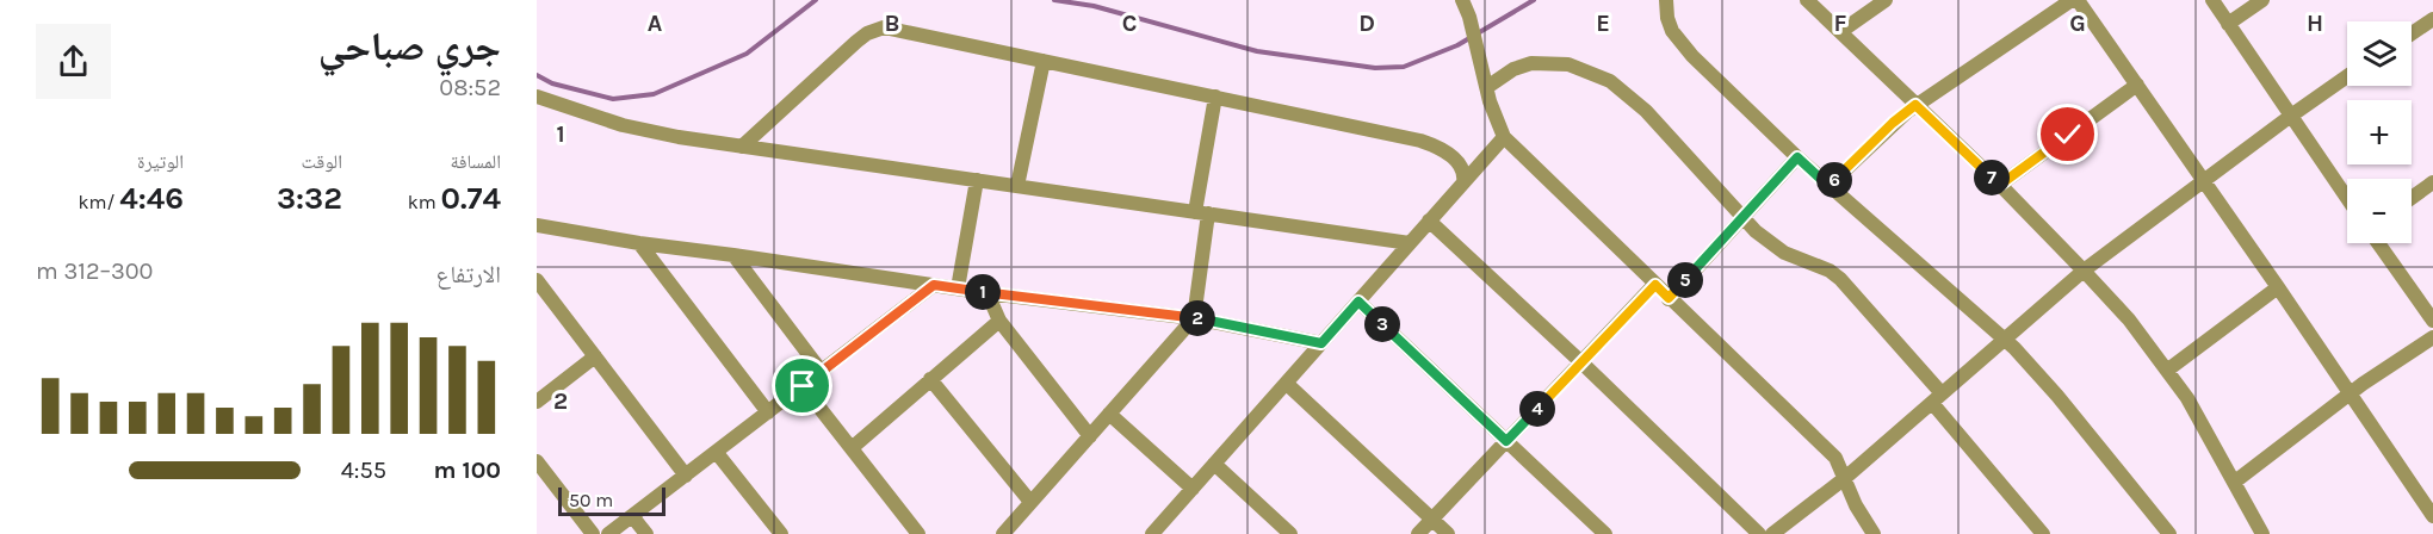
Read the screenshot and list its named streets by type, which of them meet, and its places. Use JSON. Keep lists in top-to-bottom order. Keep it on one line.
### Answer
{"scale_bar":"50 m","page":{"heading":["جري صباحي","08:52"],"map_buttons":["+","−"],"stats":[["المسافة","0.74 km"],["الوقت","3:32"],["الوتيرة","4:46 /km"]],"pins":["7","6","5","1","2","3","4"],"chart":["الارتفاع","300–312 m"],"list":[{"name":"100 m","note":"4:55"}],"scale":"50 m"},"grid":{"columns":["A","B","C","D","E","F","G","H"],"rows":["1","2"]}}
